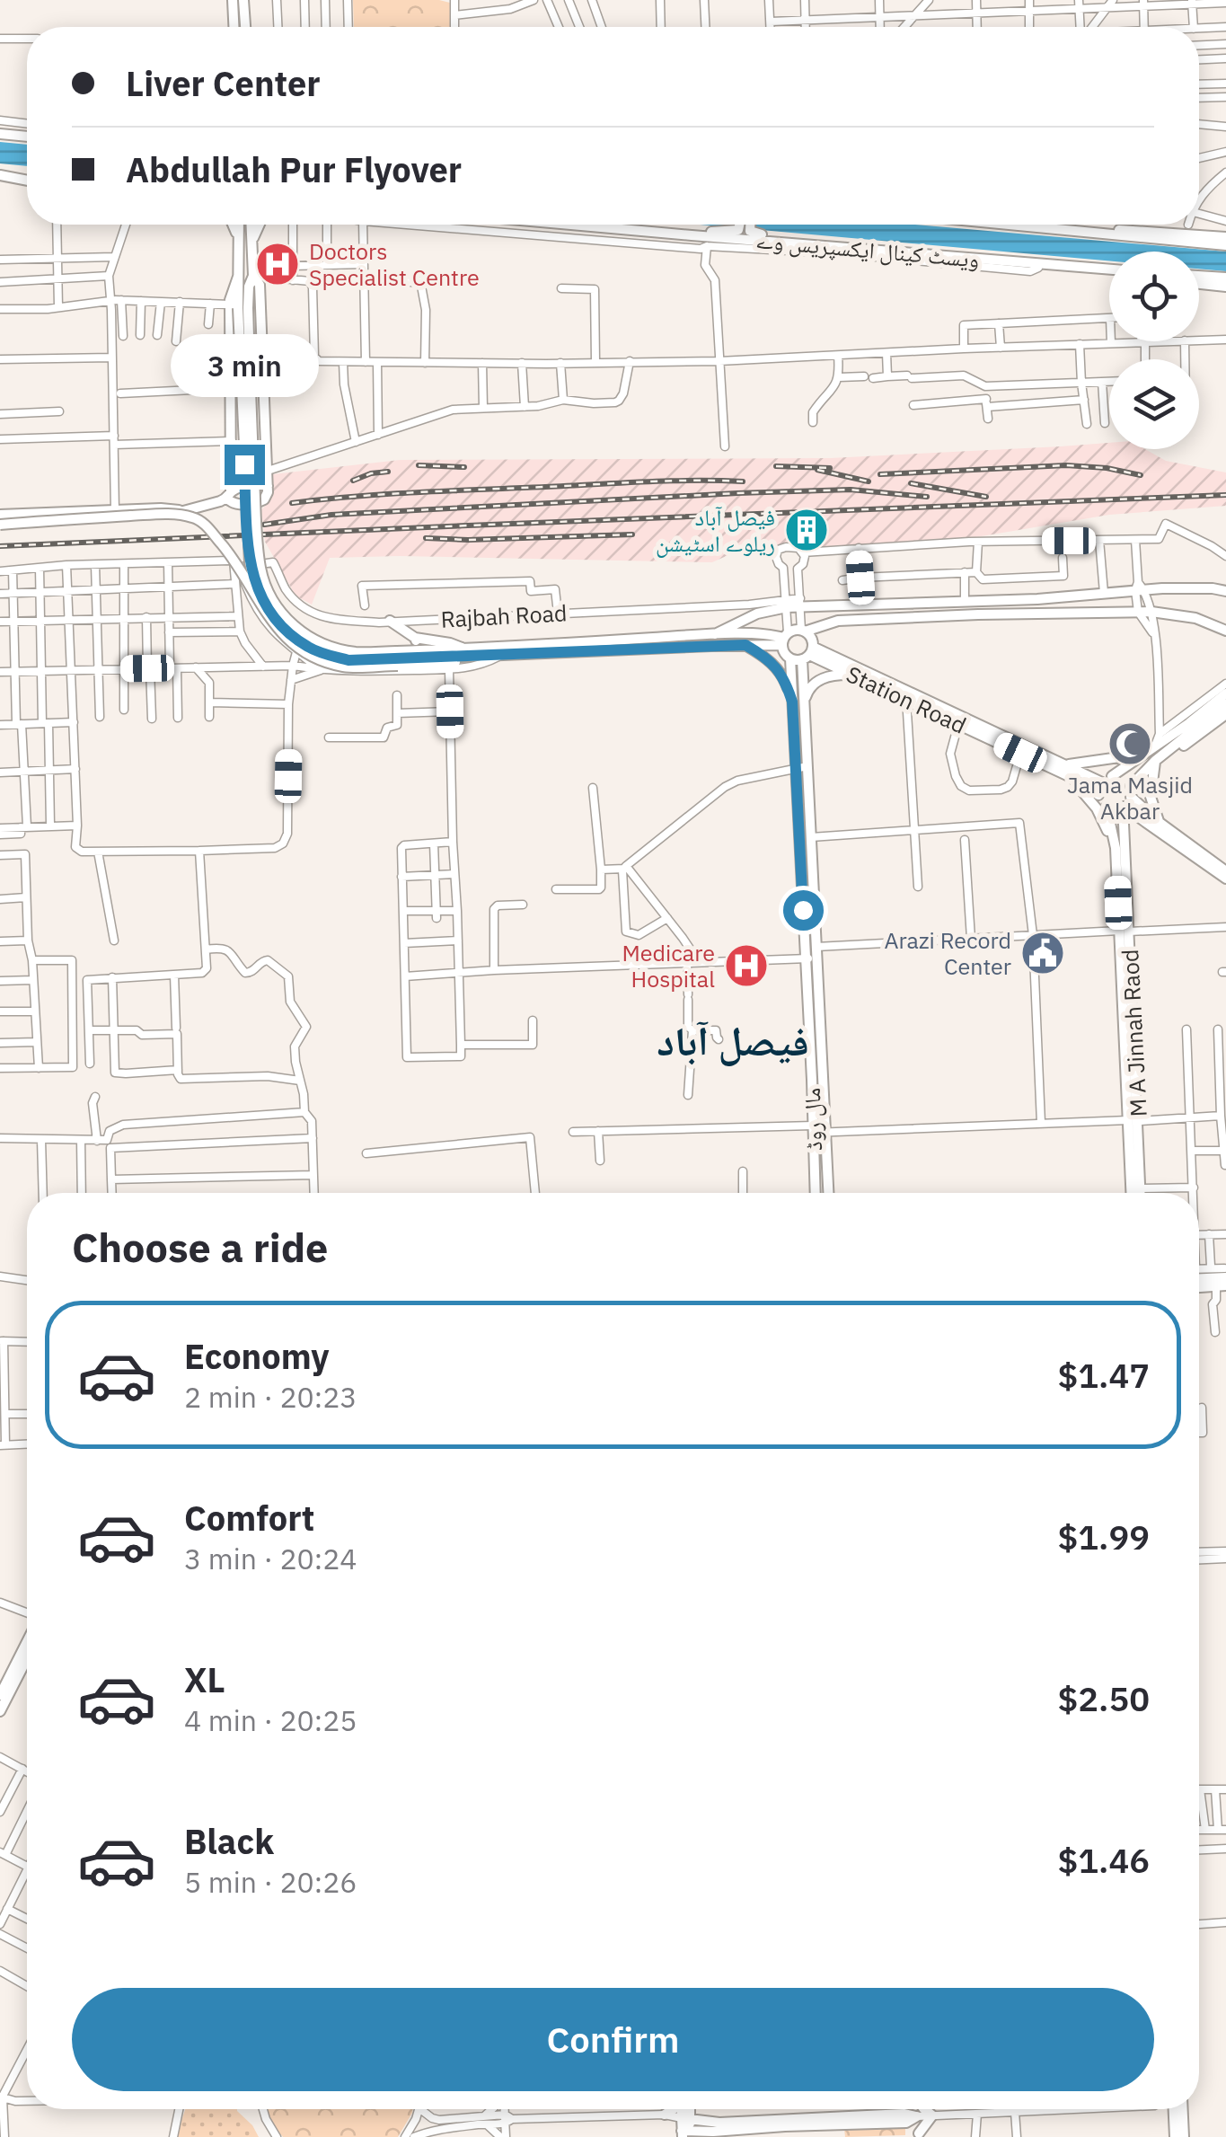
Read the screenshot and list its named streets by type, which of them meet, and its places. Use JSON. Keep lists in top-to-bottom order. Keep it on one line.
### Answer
{"streets":{"main road":["ویسٹ کینال ایکسپریس وے","Rajbah Road","Station Road","M A Jinnah Raod","مال روڈ"]},"crossings":[["Station Road","M A Jinnah Raod"],["Station Road","مال روڈ"]],"districts":["فیصل آباد"],"places":{"hospital":["Doctors Specialist Centre","Medicare Hospital"],"building":["فیصل آباد ریلوے اسٹیشن"],"mosque":["Jama Masjid Akbar"],"public building":["Arazi Record Center"]},"page":{"banner":["Liver Center","Abdullah Pur Flyover"],"bubble":"3 min","heading":"Choose a ride","list":[{"name":"Economy","note":"2 min · 20:23","value":"$1.47"},{"name":"Comfort","note":"3 min · 20:24","value":"$1.99"},{"name":"XL","note":"4 min · 20:25","value":"$2.50"},{"name":"Black","note":"5 min · 20:26","value":"$1.46"}],"buttons":"Confirm"}}
